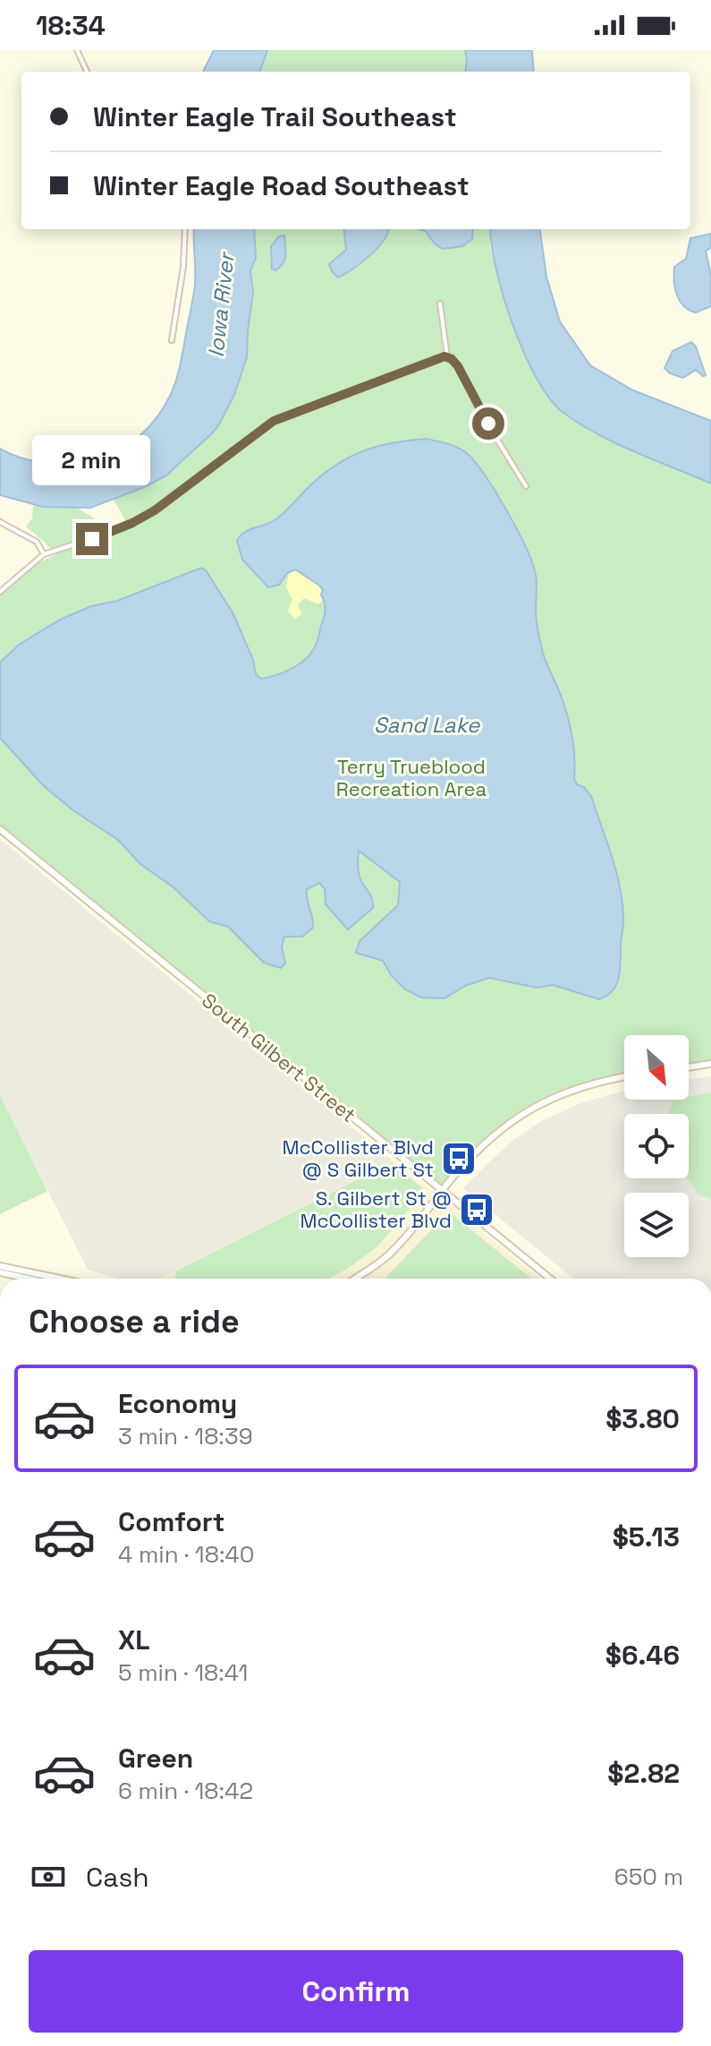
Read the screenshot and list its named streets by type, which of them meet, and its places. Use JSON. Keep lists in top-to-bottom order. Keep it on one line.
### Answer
{"streets":{"main road":["South Gilbert Street"]},"water":["Iowa River","Sand Lake"],"parks":["Terry Trueblood Recreation Area"],"places":{"bus stop":["McCollister Blvd @ S Gilbert St","S. Gilbert St @ McCollister Blvd"]},"north":"bottom right","page":{"status":"18:34","banner":["Winter Eagle Trail Southeast","Winter Eagle Road Southeast"],"bubble":"2 min","heading":"Choose a ride","list":[{"name":"Economy","note":"3 min · 18:39","value":"$3.80"},{"name":"Comfort","note":"4 min · 18:40","value":"$5.13"},{"name":"XL","note":"5 min · 18:41","value":"$6.46"},{"name":"Green","note":"6 min · 18:42","value":"$2.82"}],"pay":["Cash","650 m"],"buttons":"Confirm"}}
